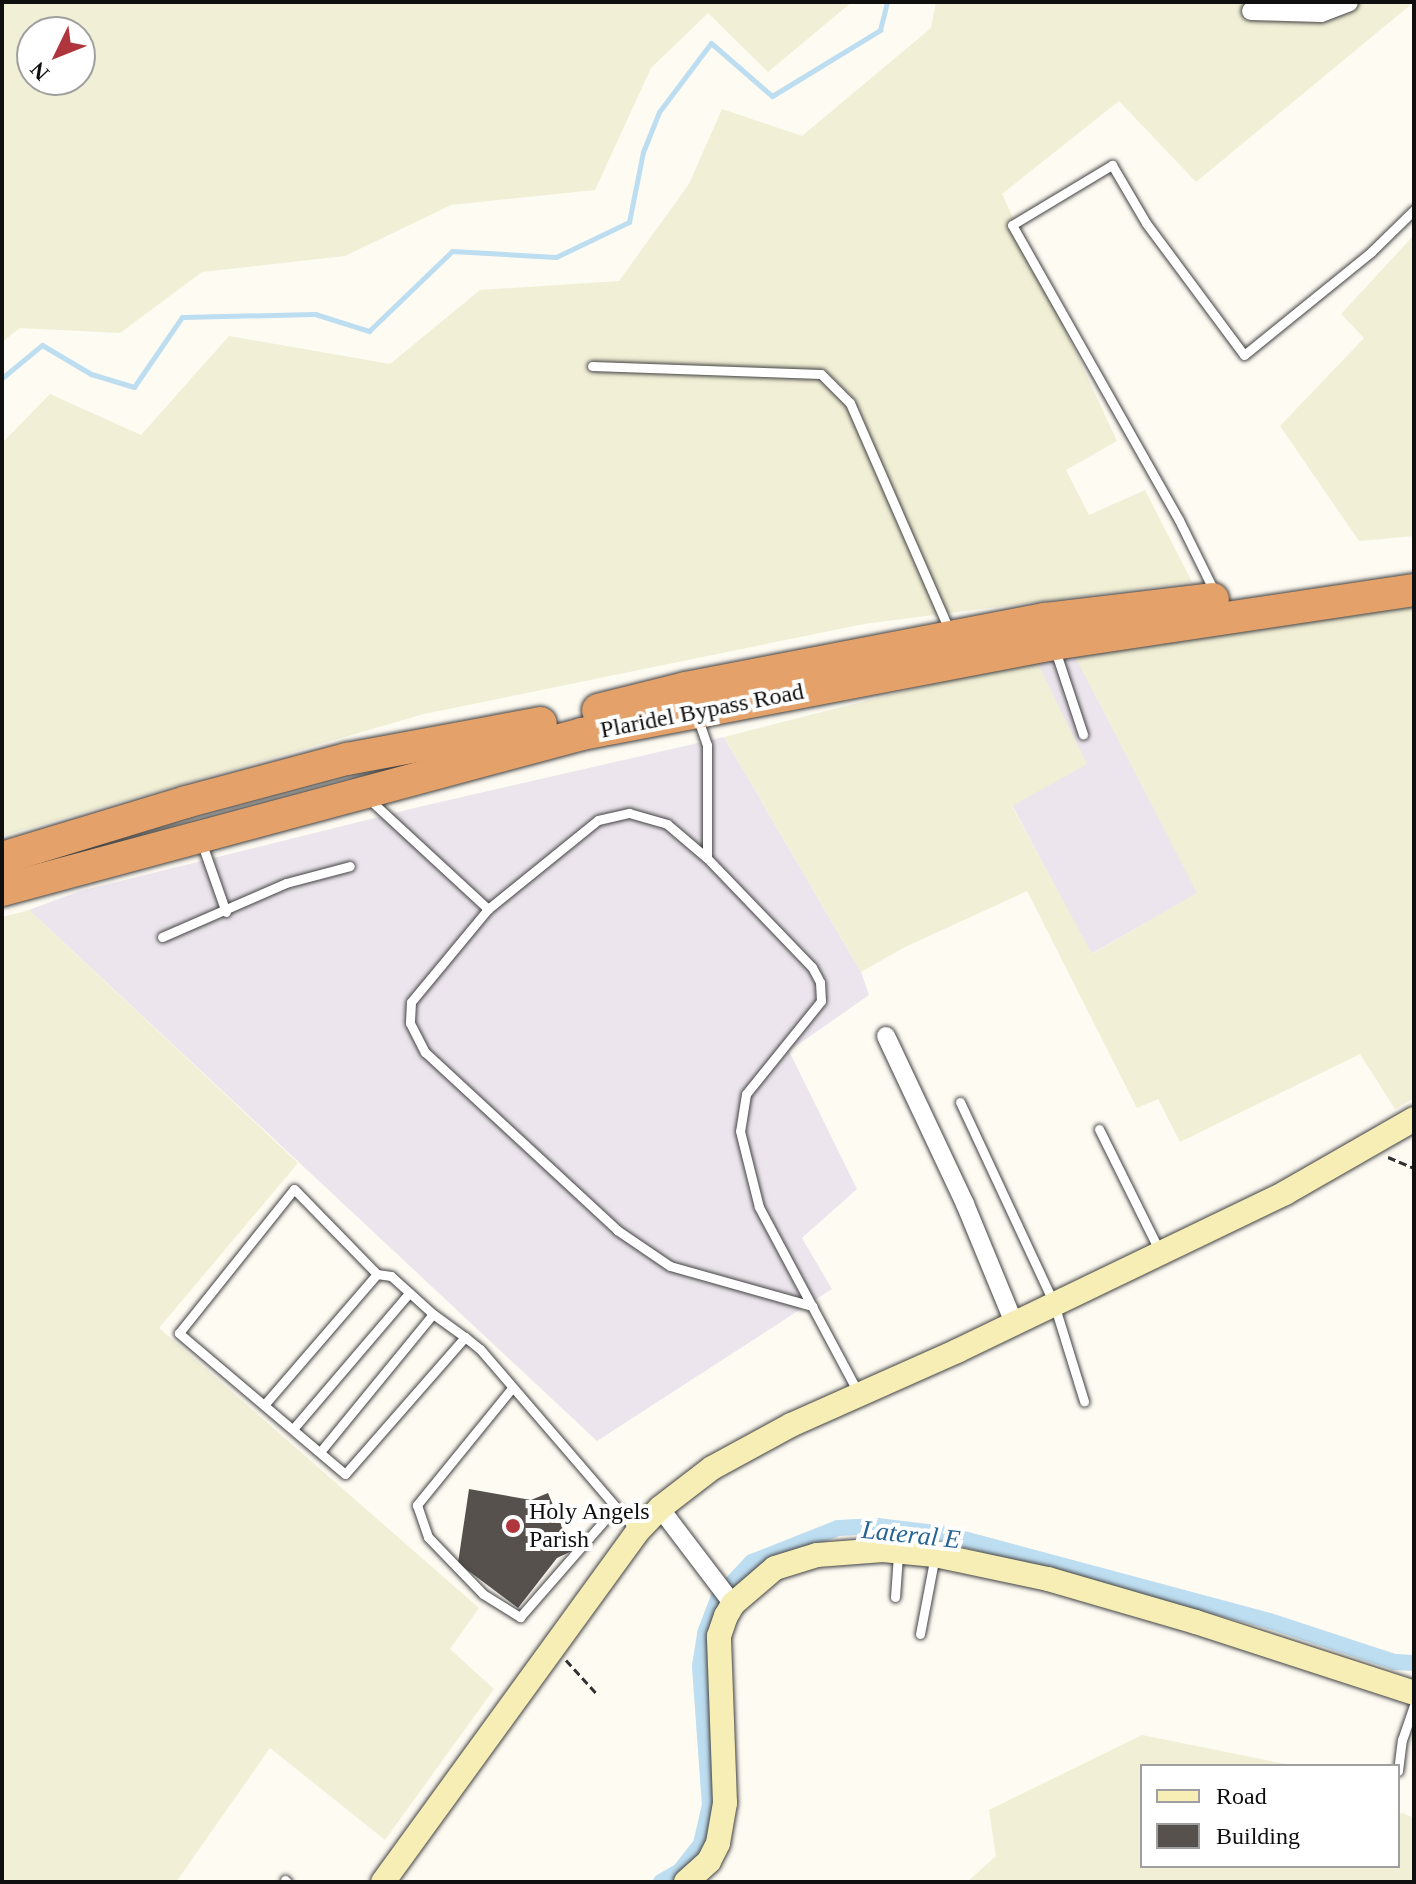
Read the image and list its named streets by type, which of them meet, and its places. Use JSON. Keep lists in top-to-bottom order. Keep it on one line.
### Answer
{"streets":{"highway":["Plaridel Bypass Road"]},"water":["Lateral E"],"places":["Holy Angels Parish"],"legend":["Road","Building"],"north":"bottom left"}
